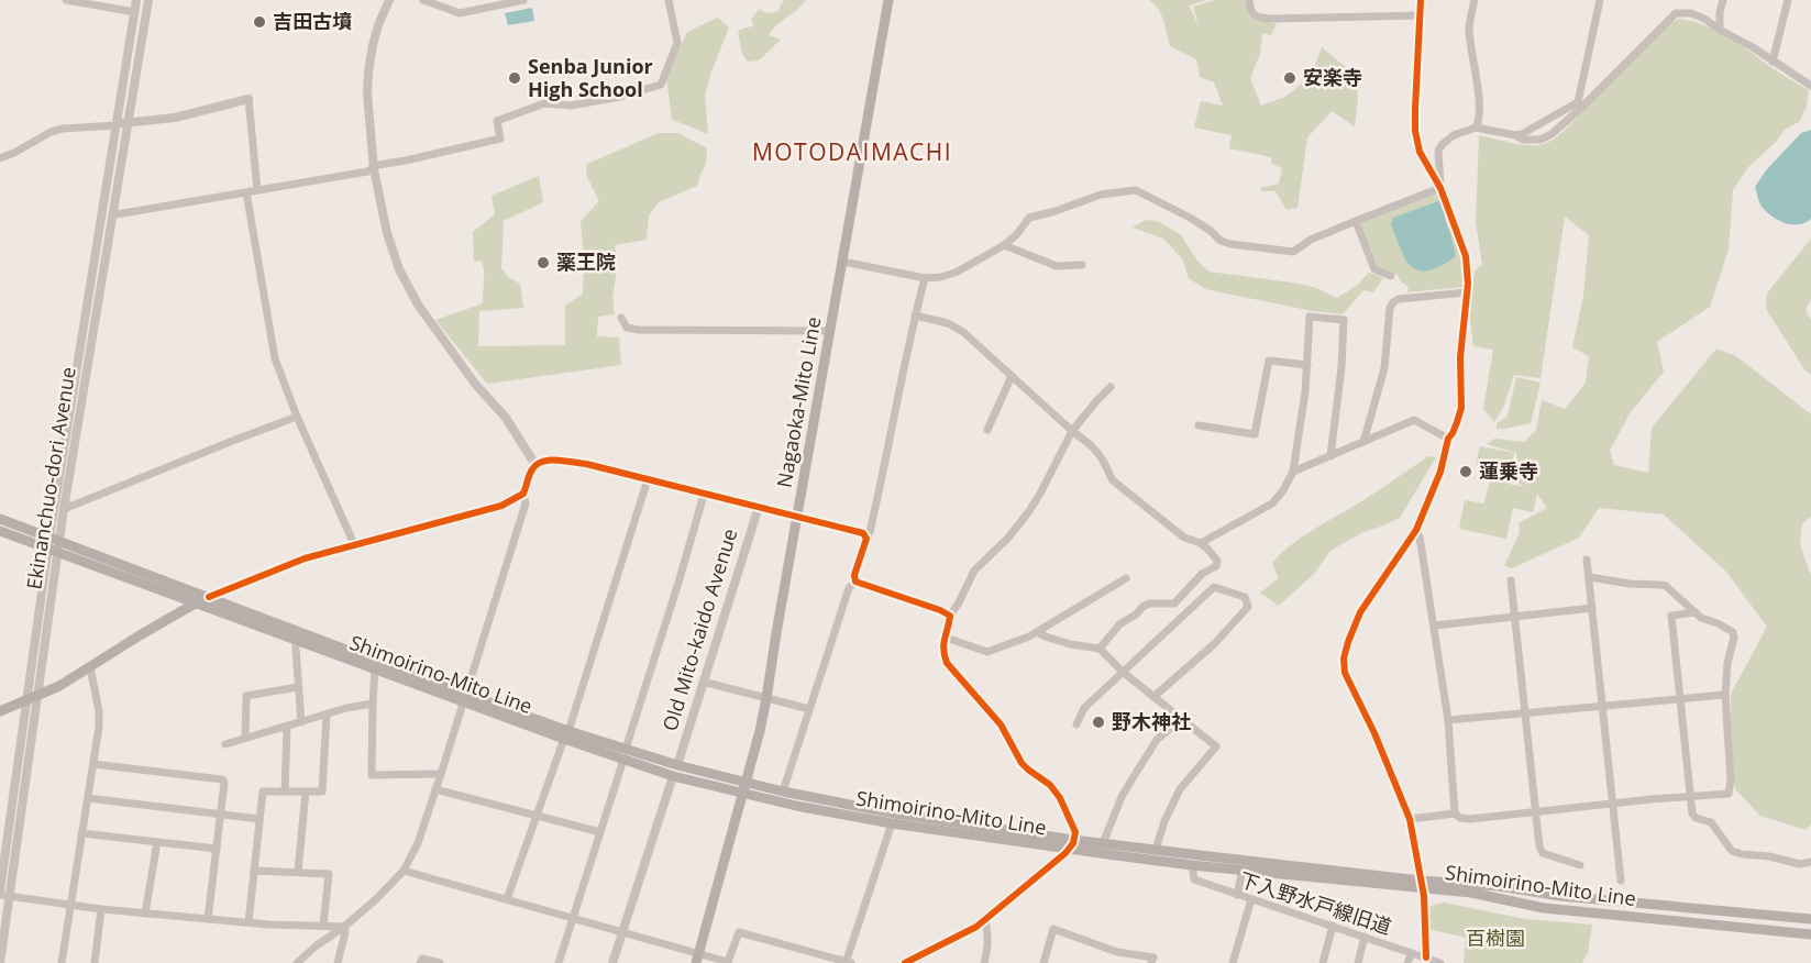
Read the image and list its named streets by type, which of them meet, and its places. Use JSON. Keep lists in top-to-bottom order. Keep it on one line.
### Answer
{"streets":{"main road":["Nagaoka-Mito Line","Shimoirino-Mito Line"],"street":["Ekinanchuo-dori Avenue","Old Mito-kaido Avenue","下入野水戸線旧道"]},"crossings":[["Nagaoka-Mito Line","Shimoirino-Mito Line"],["Ekinanchuo-dori Avenue","Shimoirino-Mito Line"],["Old Mito-kaido Avenue","Shimoirino-Mito Line"],["Shimoirino-Mito Line","下入野水戸線旧道"]],"districts":["MOTODAIMACHI"],"parks":["百樹園"],"places":["吉田古墳","Senba Junior High School","安楽寺","薬王院","蓮乗寺","野木神社"]}
